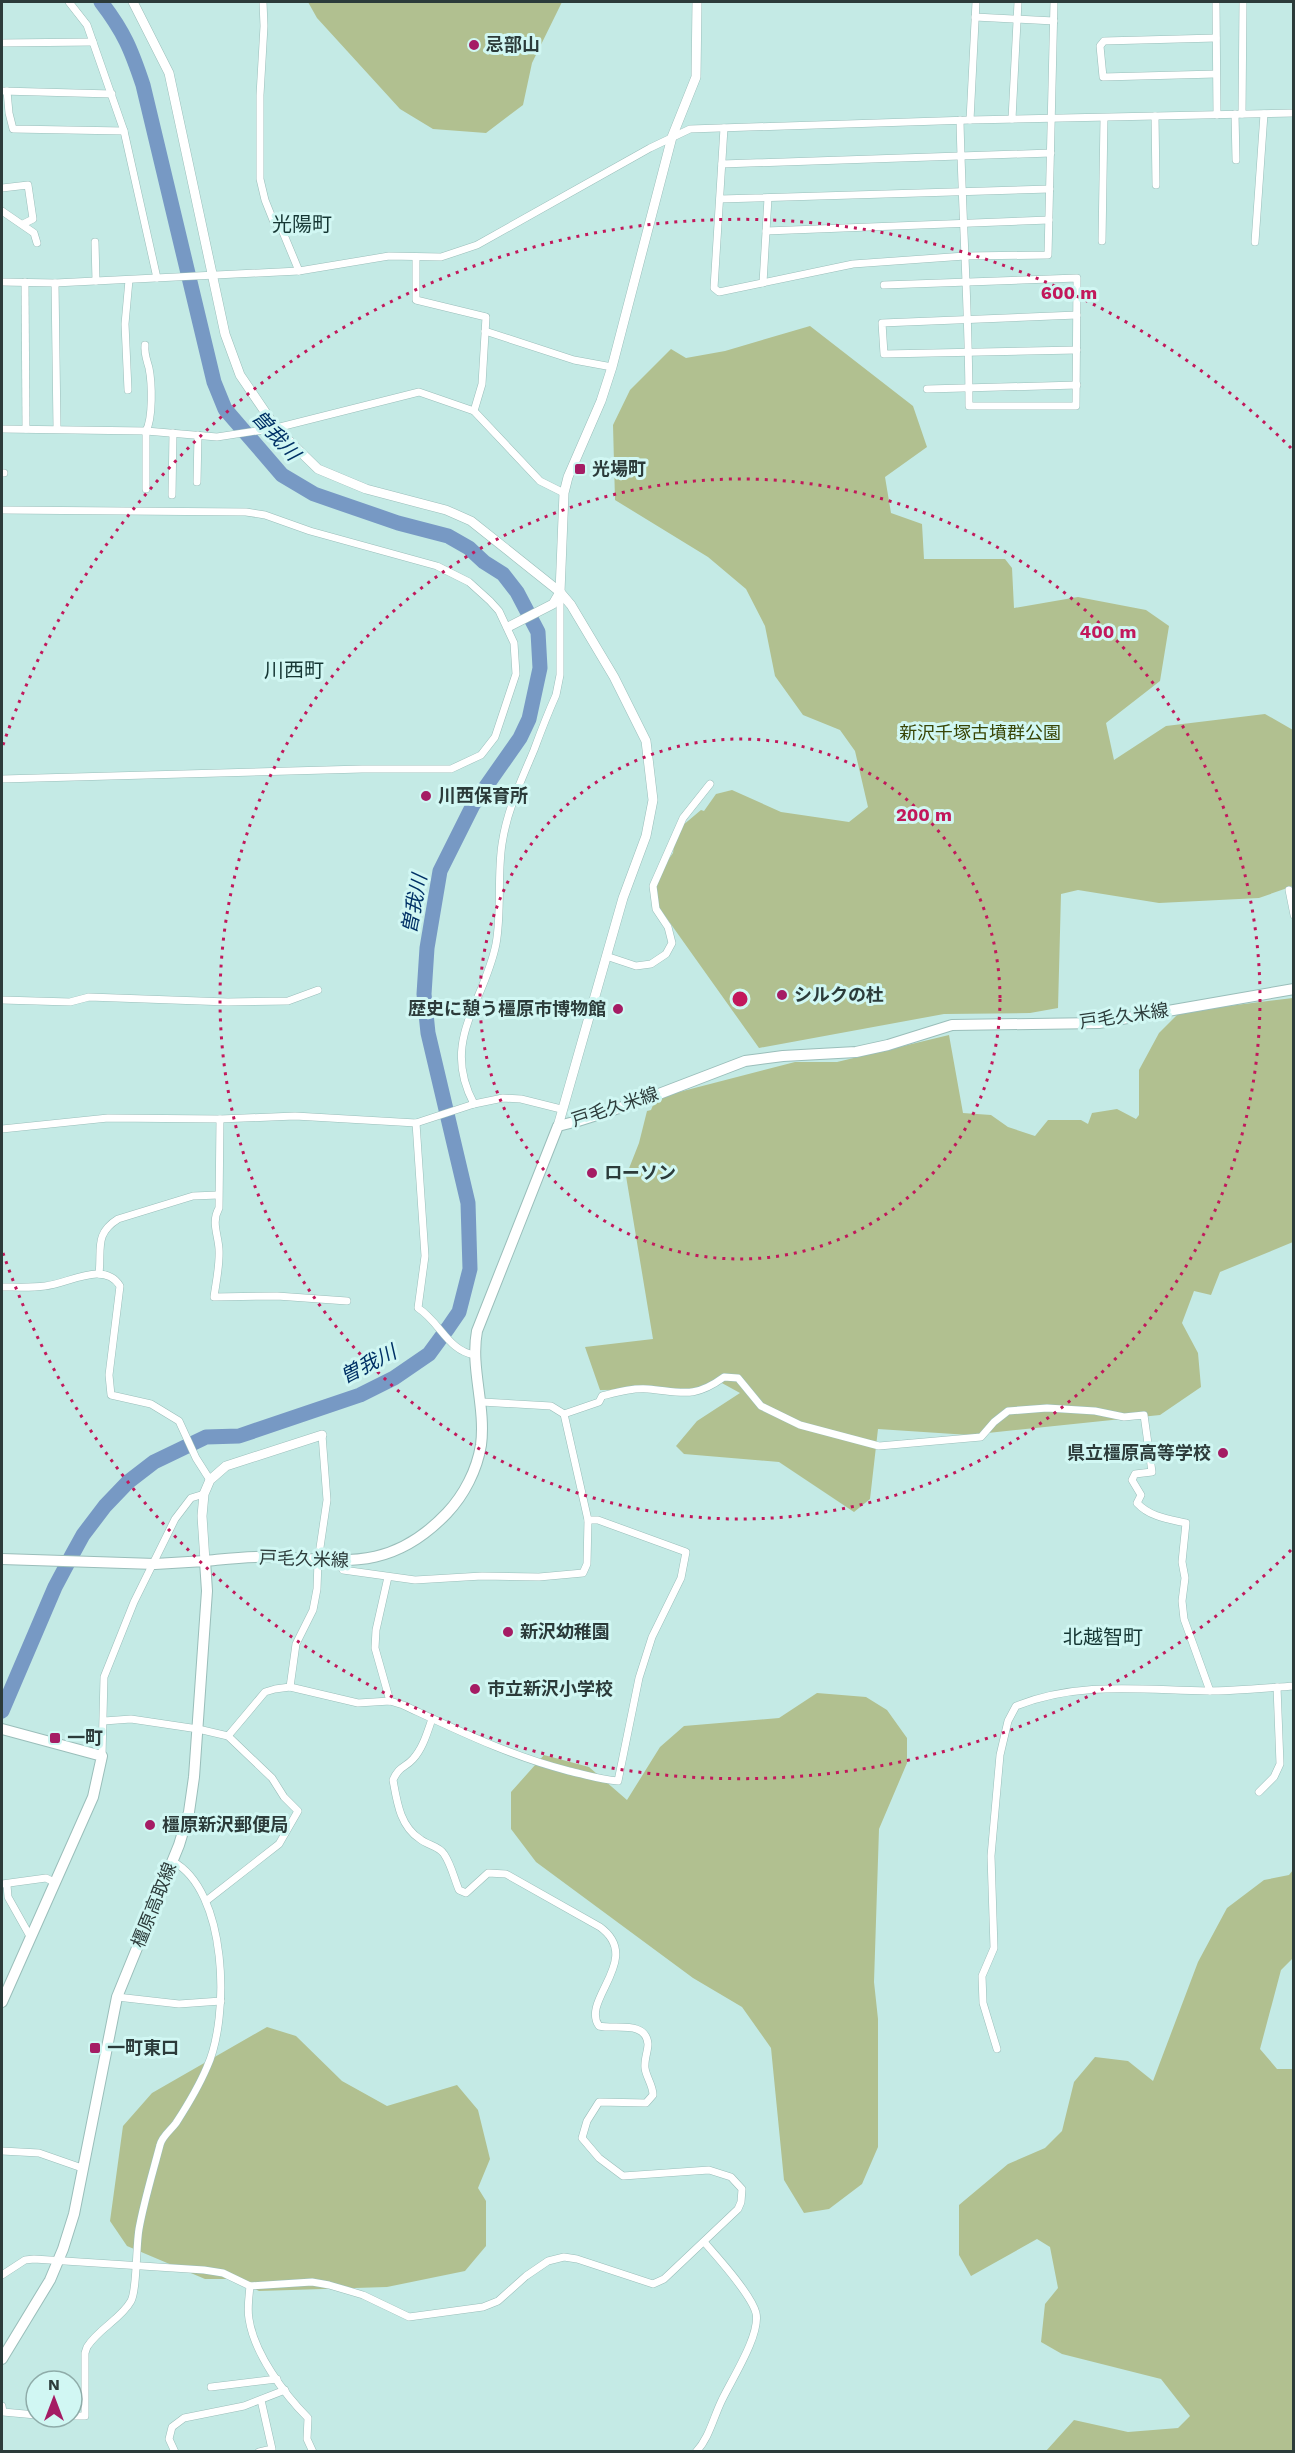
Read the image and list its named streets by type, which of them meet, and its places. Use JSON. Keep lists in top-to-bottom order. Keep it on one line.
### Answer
{"streets":{"main road":["戸毛久米線","橿原高取線"]},"crossings":[["戸毛久米線","橿原高取線"]],"districts":["光陽町","川西町","北越智町"],"water":["曽我川"],"parks":["新沢千塚古墳群公園"],"places":{"other":["忌部山","川西保育所","シルクの杜","歴史に憩う橿原市博物館","ローソン","県立橿原高等学校","新沢幼稚園","市立新沢小学校","橿原新沢郵便局"],"transit":["光場町","一町","一町東口"]},"north":"top","rings":["600 m","400 m","200 m"]}
